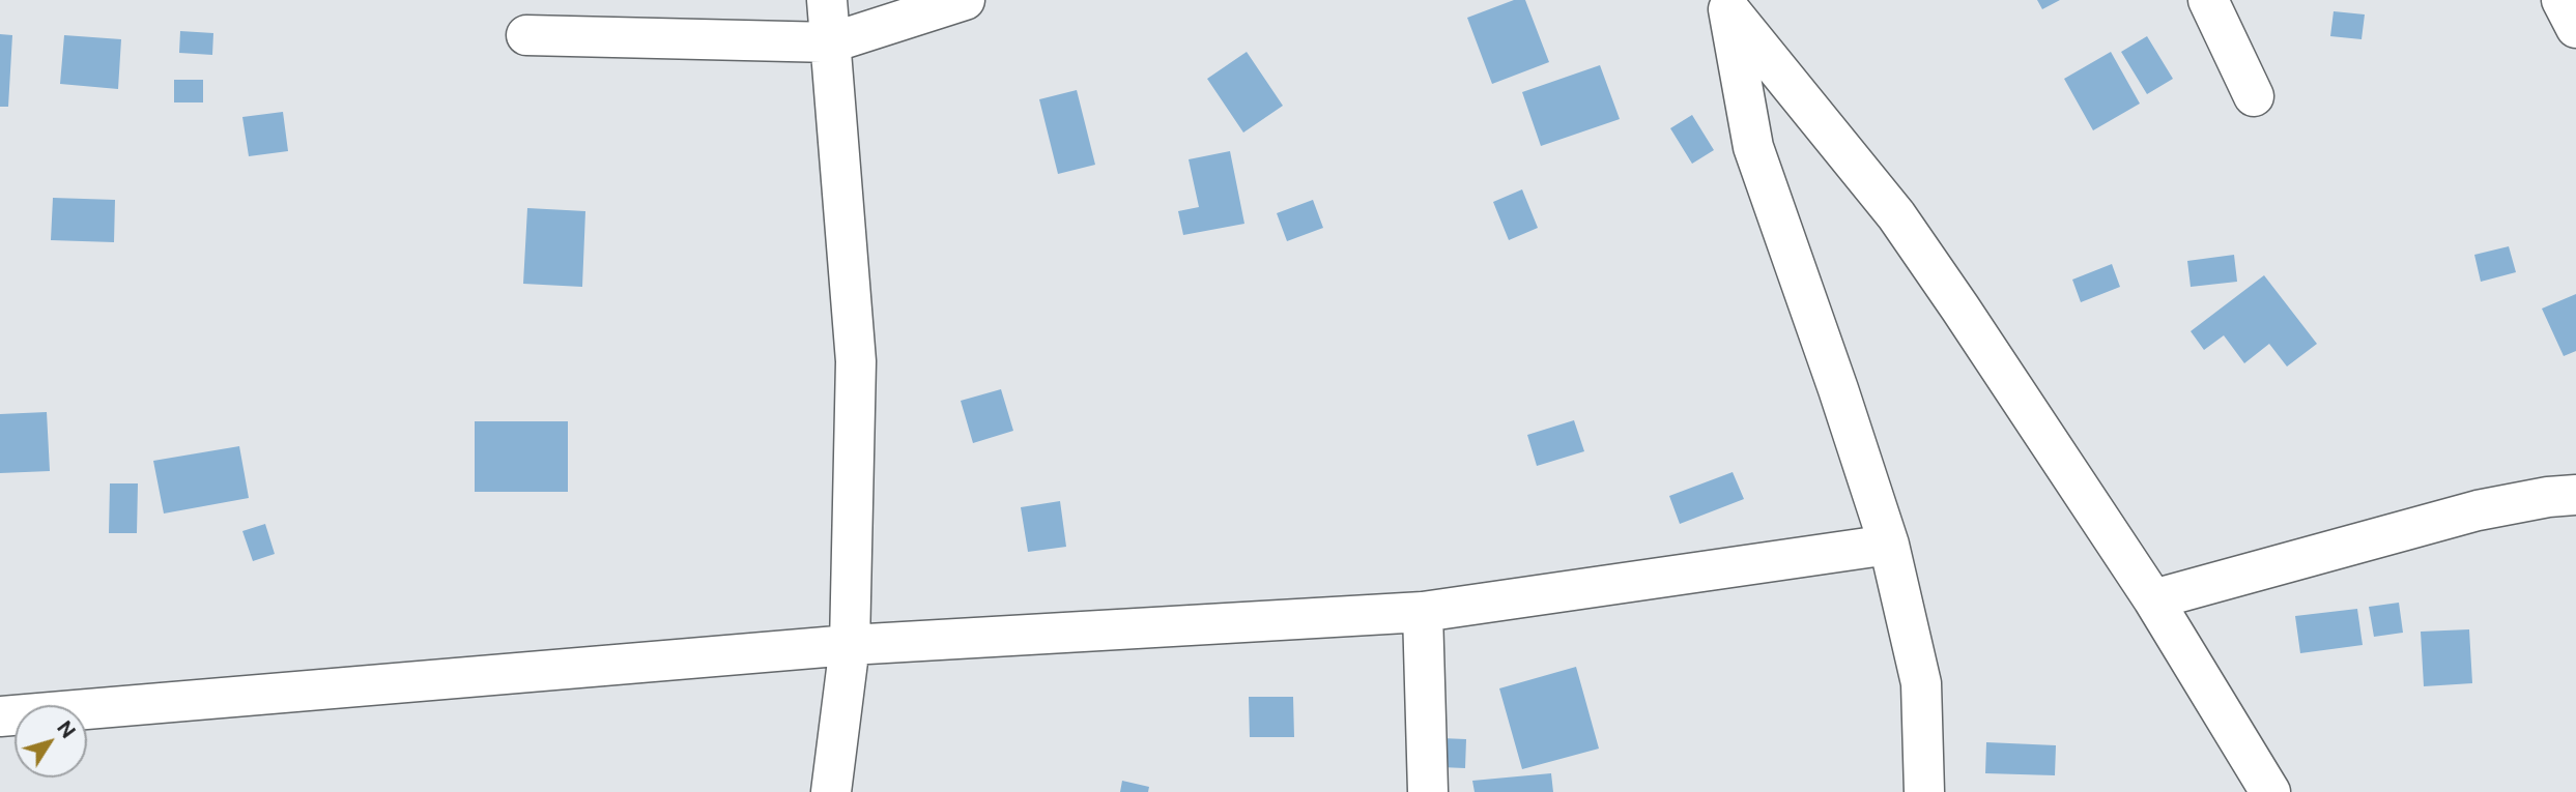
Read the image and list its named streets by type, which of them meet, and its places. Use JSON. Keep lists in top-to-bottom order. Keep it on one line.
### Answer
{"north":"top right"}
